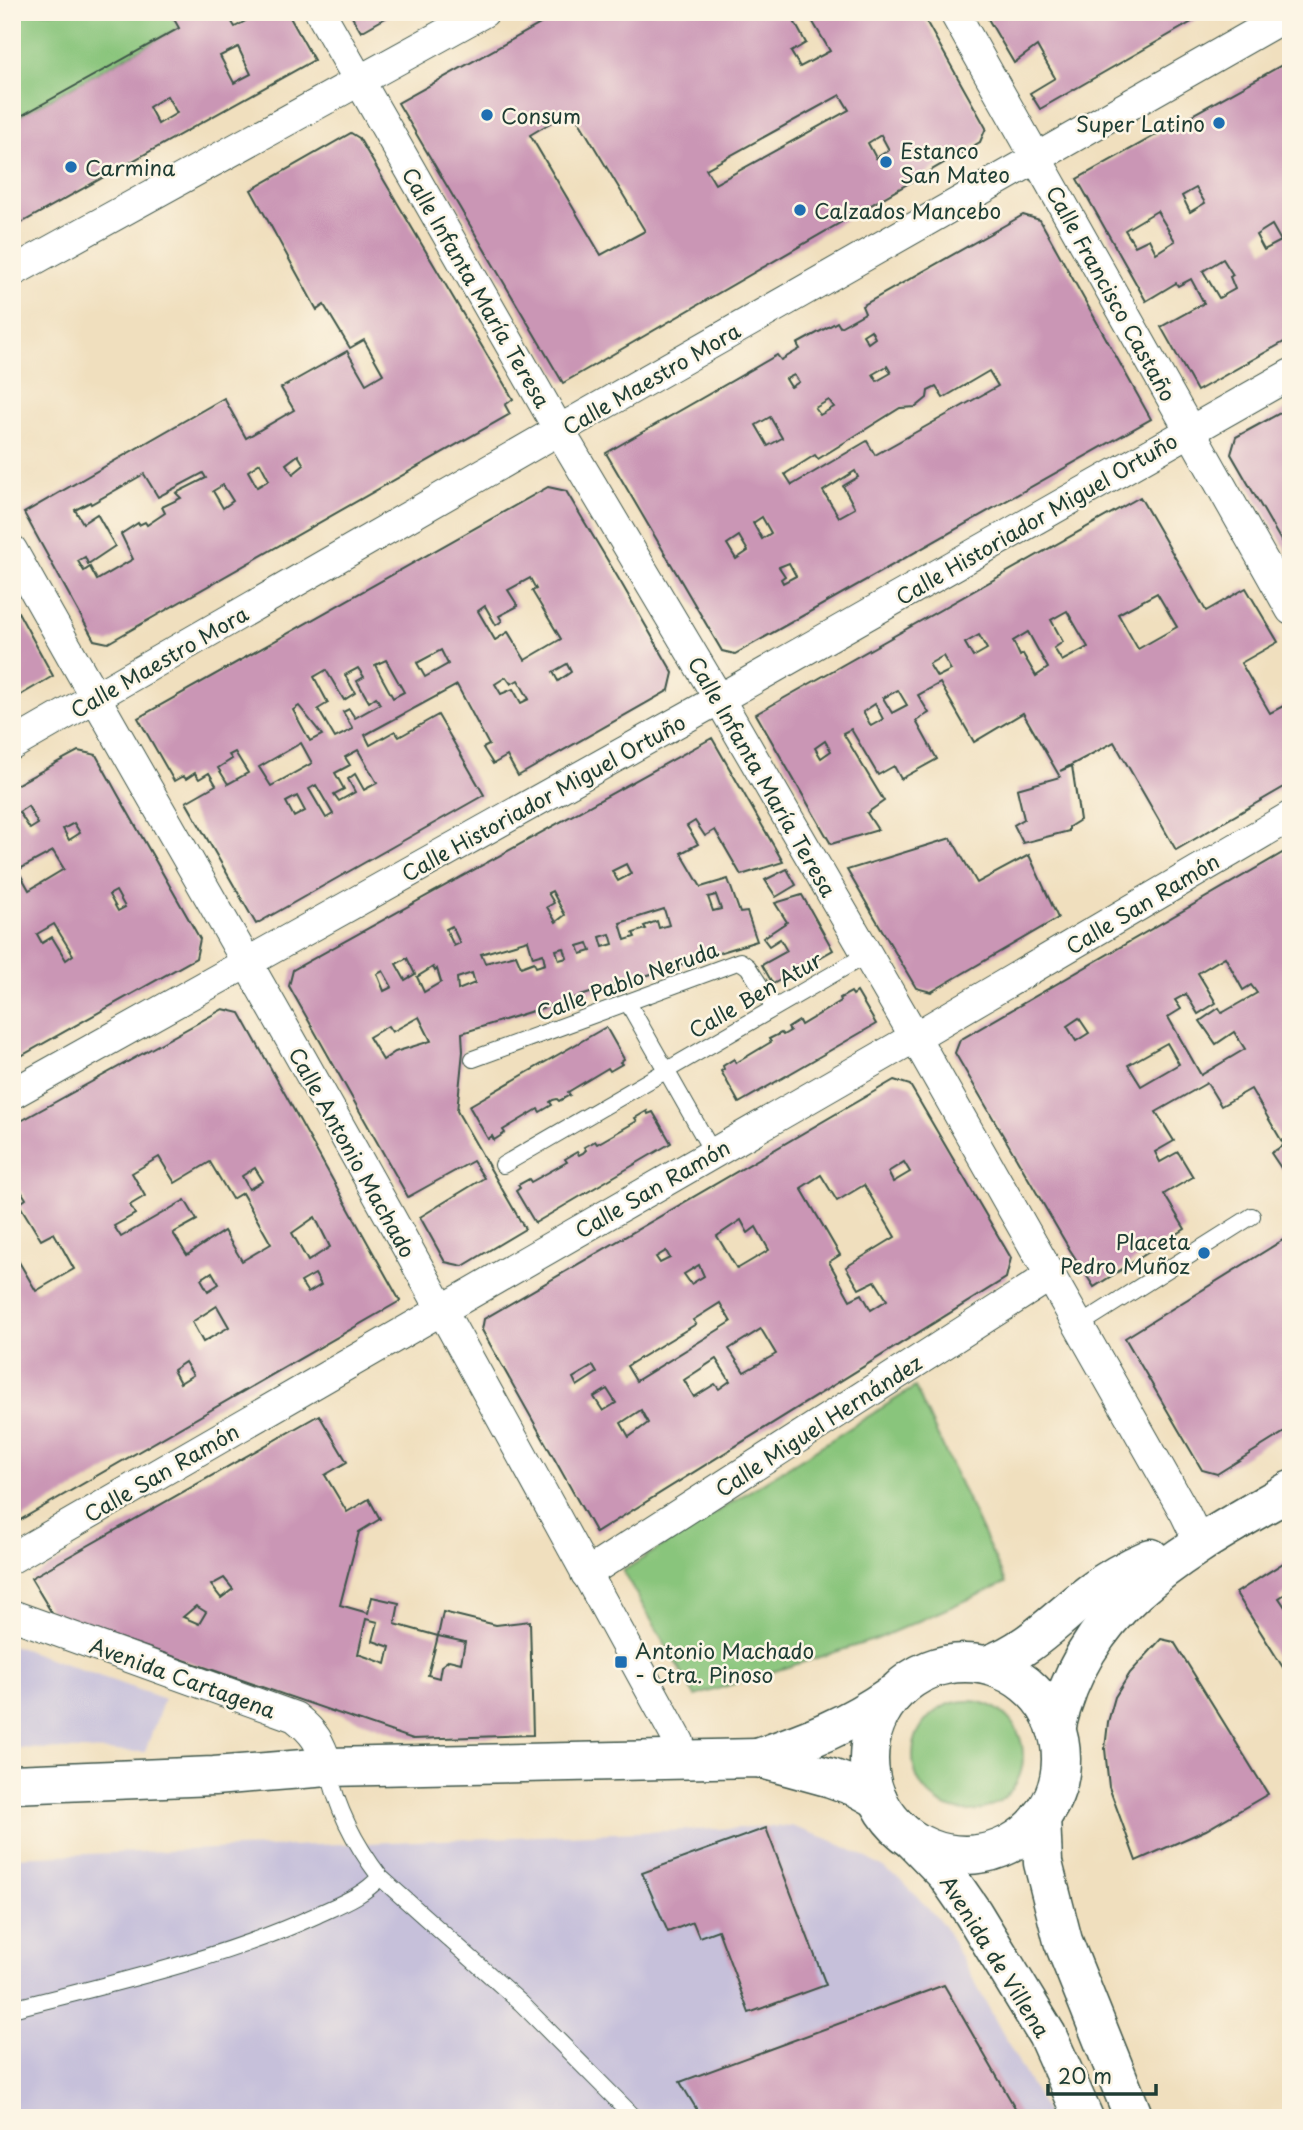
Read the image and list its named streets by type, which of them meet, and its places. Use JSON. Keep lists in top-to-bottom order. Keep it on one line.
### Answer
{"streets":{"main road":["Avenida de Villena"],"street":["Calle Infanta María Teresa","Calle Francisco Castaño","Calle Maestro Mora","Calle Historiador Miguel Ortuño","Calle San Ramón","Calle Antonio Machado","Calle Miguel Hernández","Avenida Cartagena"],"lane":["Calle Pablo Neruda","Calle Ben Atur"]},"crossings":[["Calle Infanta María Teresa","Calle Maestro Mora"],["Calle Infanta María Teresa","Calle Historiador Miguel Ortuño"],["Calle Infanta María Teresa","Calle San Ramón"],["Calle Infanta María Teresa","Calle Ben Atur"],["Calle Infanta María Teresa","Calle Miguel Hernández"],["Calle Francisco Castaño","Calle Maestro Mora"],["Calle Francisco Castaño","Calle Historiador Miguel Ortuño"],["Calle Maestro Mora","Calle Antonio Machado"],["Calle Historiador Miguel Ortuño","Calle Antonio Machado"],["Calle San Ramón","Calle Antonio Machado"],["Calle Pablo Neruda","Calle Ben Atur"],["Calle Antonio Machado","Calle Miguel Hernández"]],"places":{"other":["Consum","Super Latino","Estanco San Mateo","Carmina","Calzados Mancebo","Placeta Pedro Muñoz"],"transit":["Antonio Machado - Ctra. Pinoso"]},"scale_bar":"20 m"}
